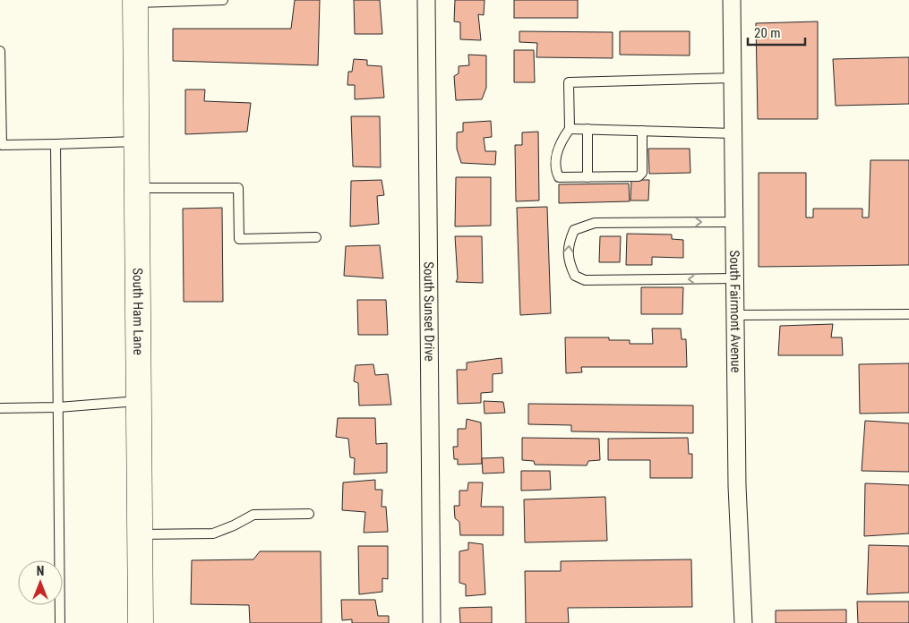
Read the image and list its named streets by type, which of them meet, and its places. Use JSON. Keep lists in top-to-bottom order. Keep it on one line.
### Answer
{"streets":{"main road":["South Ham Lane"],"street":["South Sunset Drive","South Fairmont Avenue"]},"scale_bar":"20 m","north":"top"}
